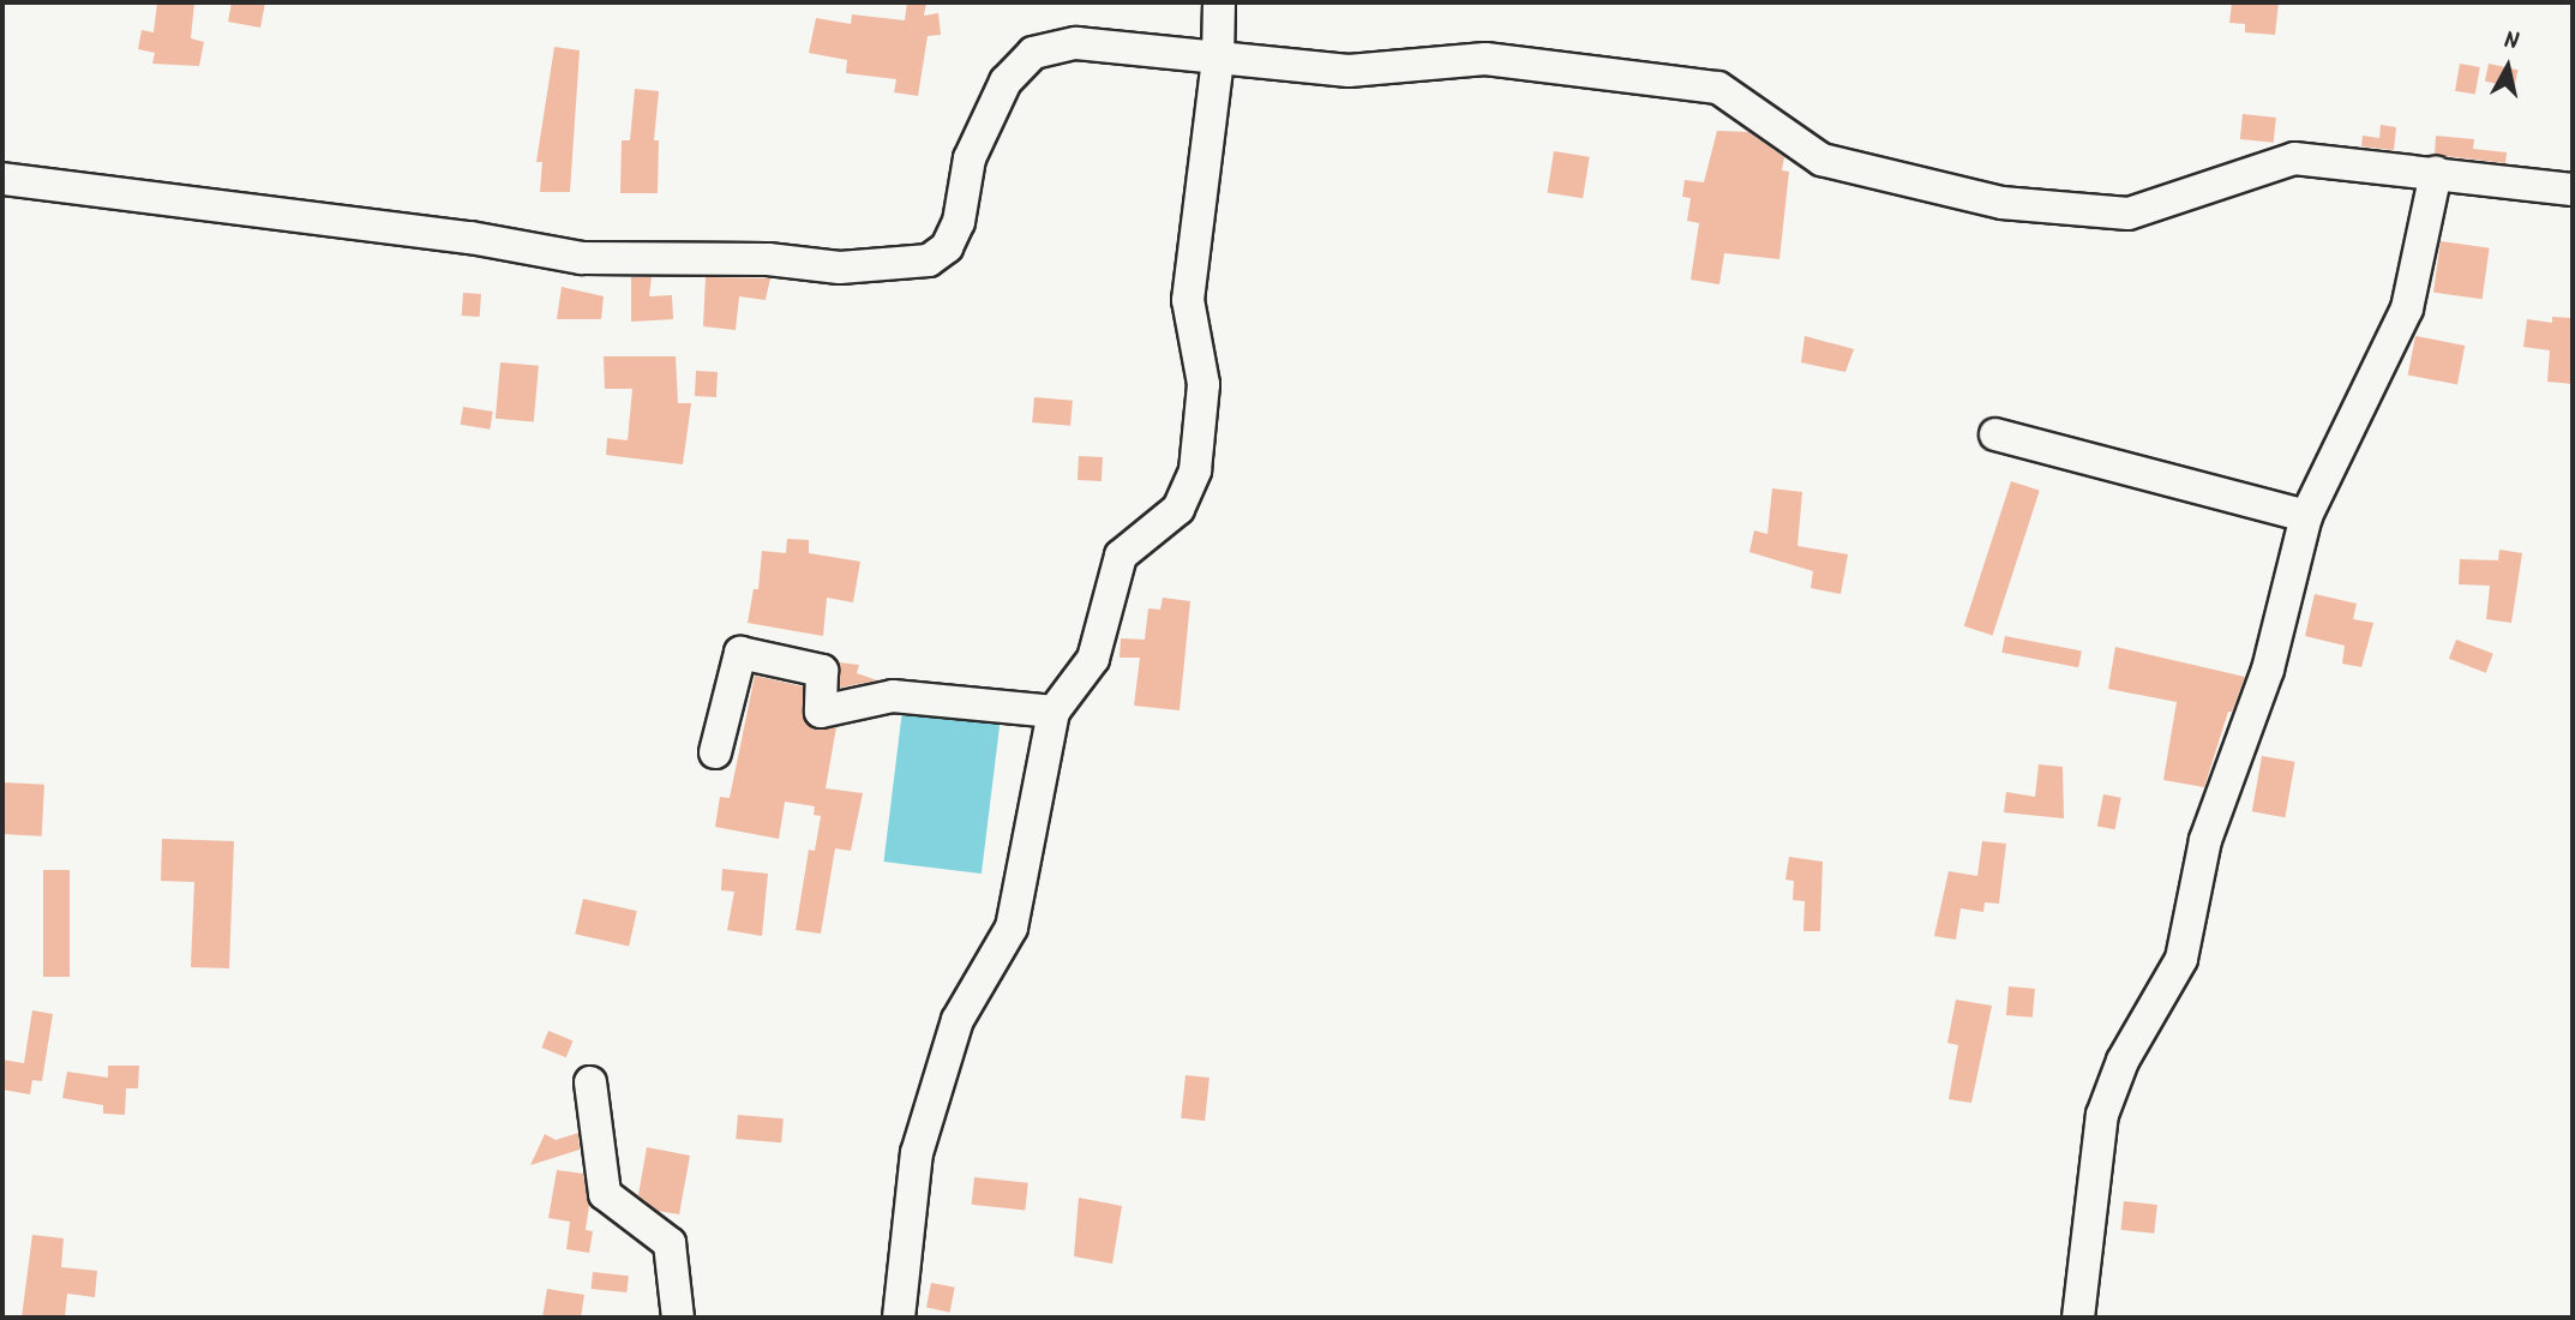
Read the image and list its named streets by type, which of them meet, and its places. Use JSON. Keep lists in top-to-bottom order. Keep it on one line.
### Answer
{"north":"top"}
